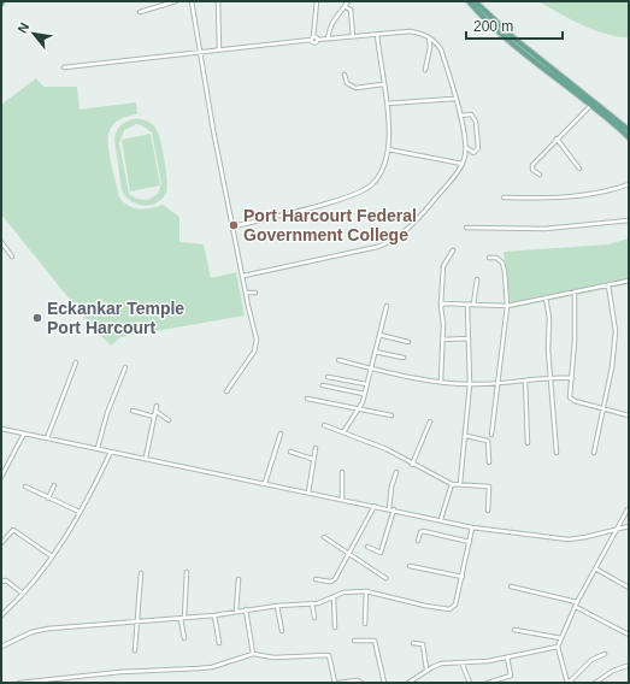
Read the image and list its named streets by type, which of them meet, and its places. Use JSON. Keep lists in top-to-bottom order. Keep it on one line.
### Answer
{"places":["Port Harcourt Federal Government College","Eckankar Temple Port Harcourt"],"scale_bar":"200 m","north":"top left"}
